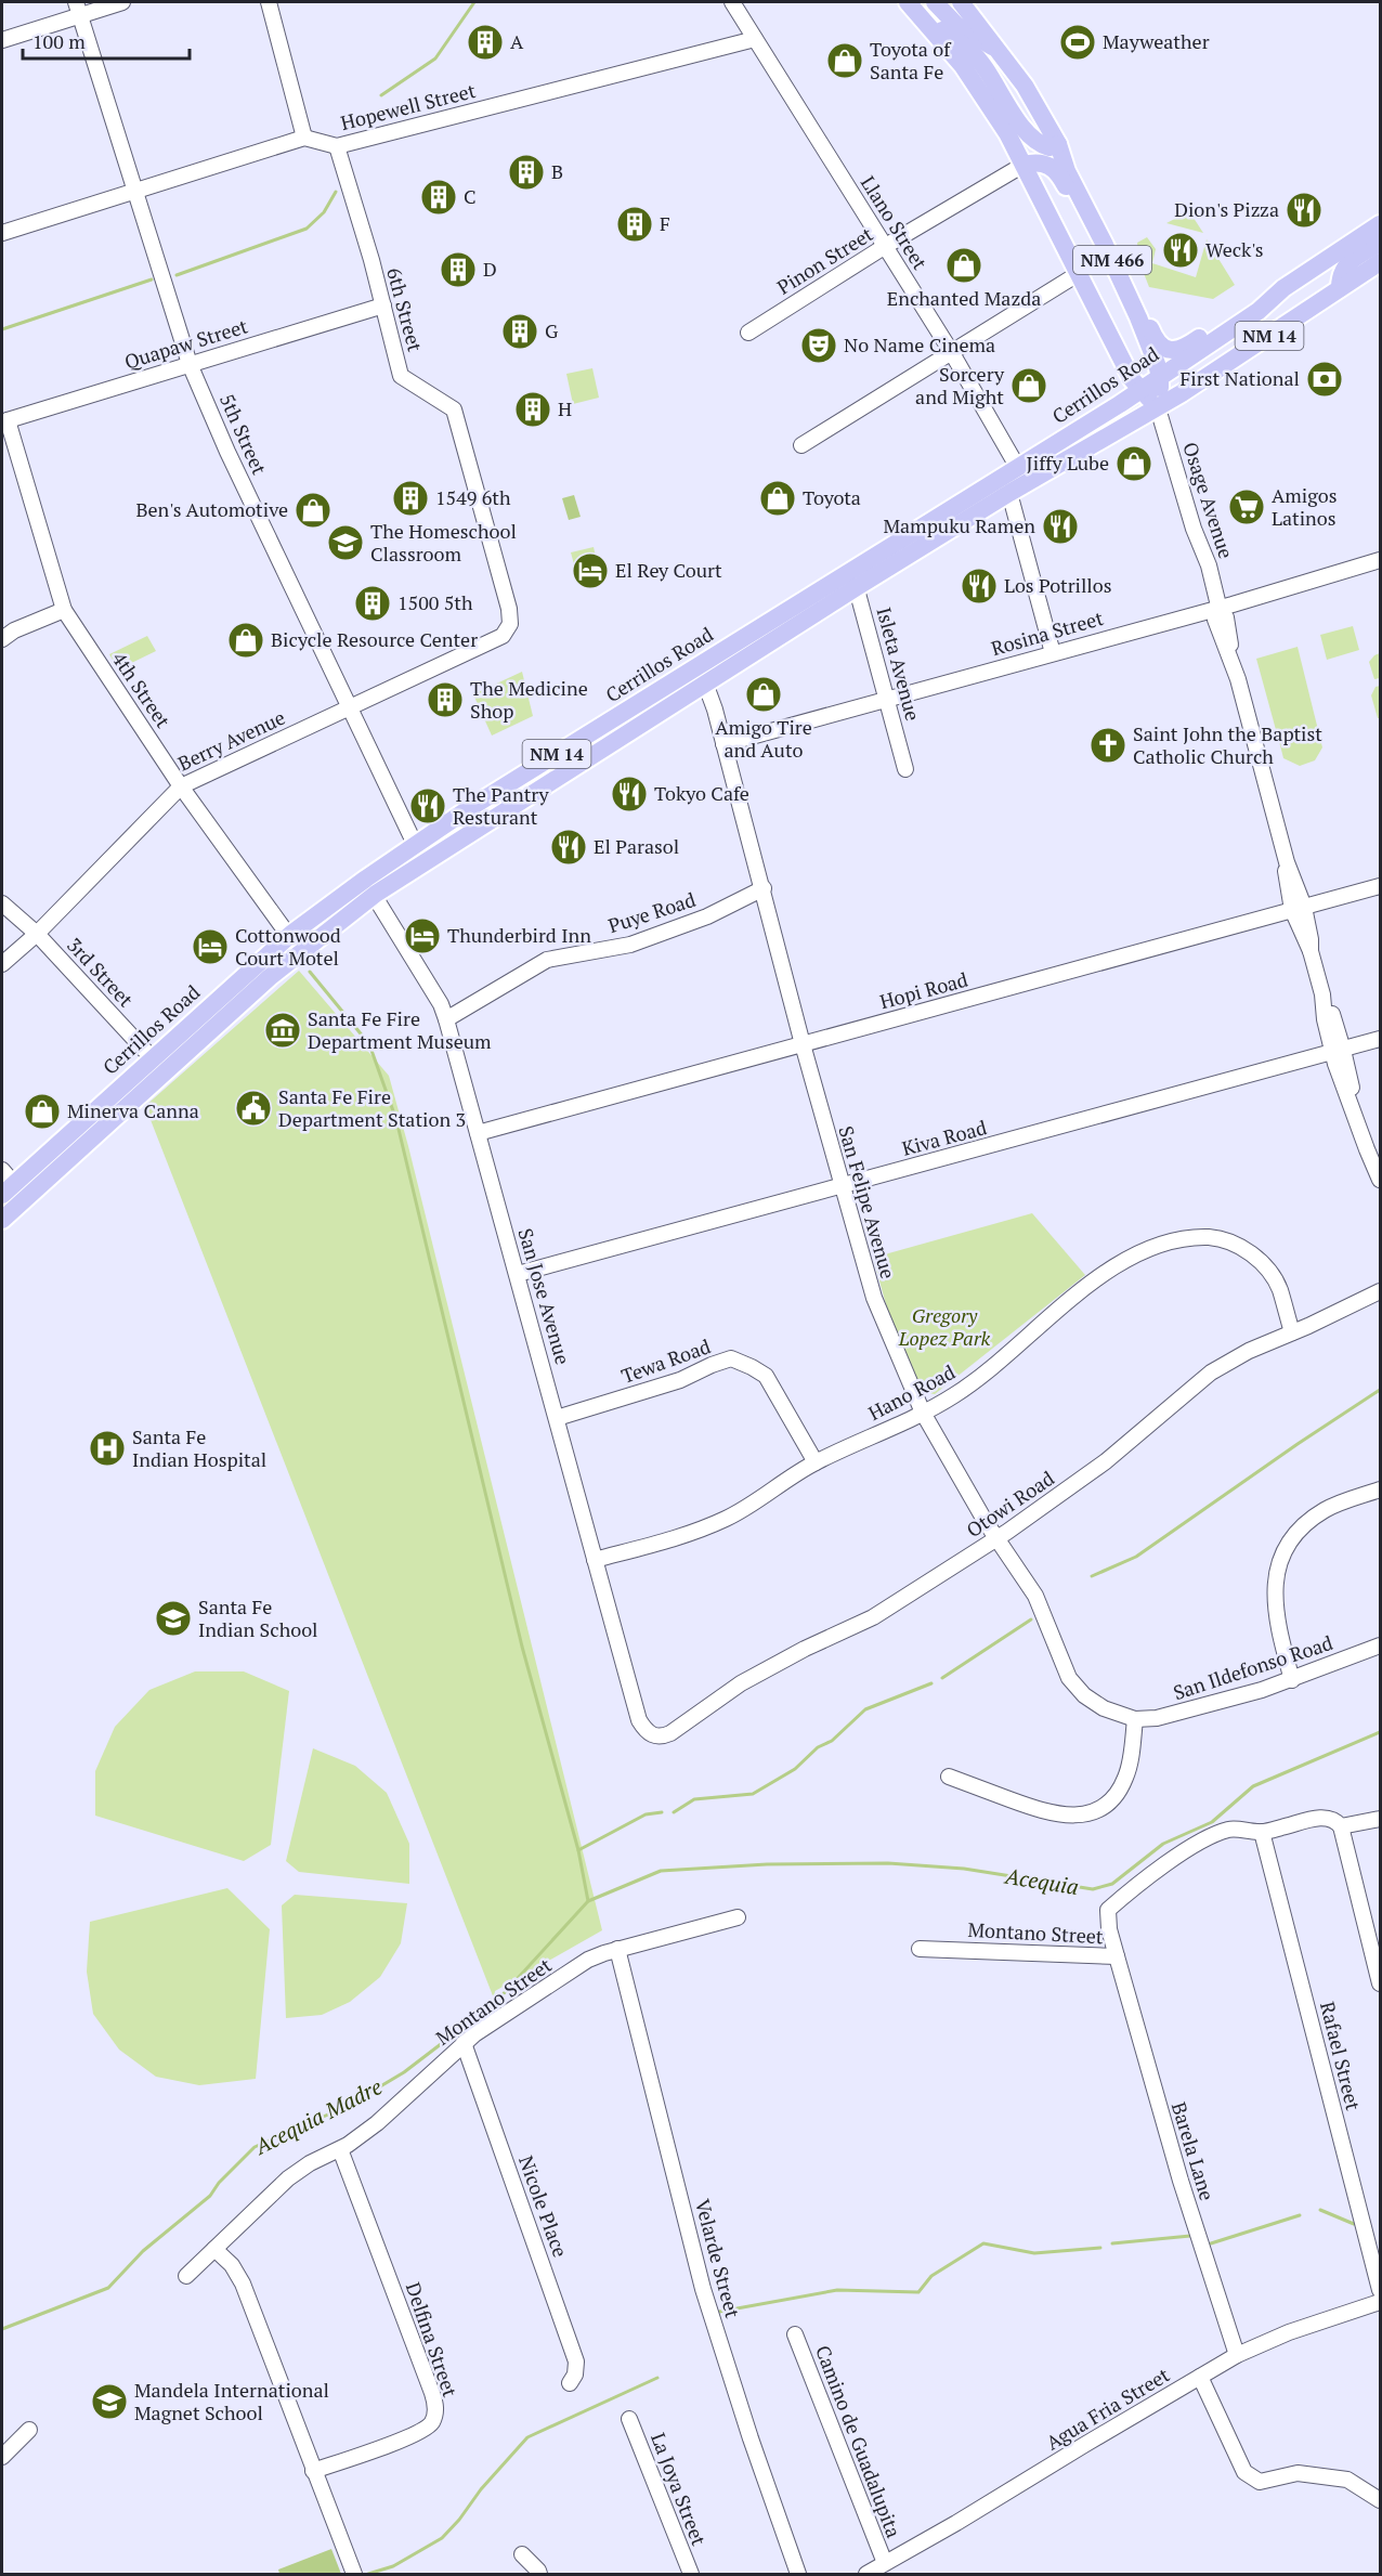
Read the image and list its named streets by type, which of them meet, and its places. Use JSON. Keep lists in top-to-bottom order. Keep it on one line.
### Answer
{"streets":{"main road":["NM 466","NM 14","Cerrillos Road"],"street":["Hopewell Street","Llano Street","Pinon Street","6th Street","Quapaw Street","5th Street","Osage Avenue","Rosina Street","Isleta Avenue","4th Street","Berry Avenue","Puye Road","3rd Street","Hopi Road","Kiva Road","San Felipe Avenue","San Jose Avenue","Tewa Road","Hano Road","Otowi Road","San Ildefonso Road","Montano Street","Rafael Street","Barela Lane","Nicole Place","Velarde Street","Delfina Street","Agua Fria Street","Camino de Guadalupita","La Joya Street"]},"crossings":[["Hopewell Street","Llano Street"],["Hopewell Street","6th Street"],["Llano Street","Pinon Street"],["Llano Street","Cerrillos Road"],["NM 466","Pinon Street"],["NM 466","Cerrillos Road"],["NM 466","Osage Avenue"],["6th Street","Quapaw Street"],["6th Street","Berry Avenue"],["Quapaw Street","5th Street"],["Quapaw Street","4th Street"],["Cerrillos Road","5th Street"],["Cerrillos Road","Osage Avenue"],["Cerrillos Road","Isleta Avenue"],["Cerrillos Road","4th Street"],["Cerrillos Road","3rd Street"],["Cerrillos Road","San Felipe Avenue"],["Cerrillos Road","San Jose Avenue"],["5th Street","Berry Avenue"],["Osage Avenue","Rosina Street"],["Osage Avenue","Hopi Road"],["Osage Avenue","Kiva Road"],["Rosina Street","Isleta Avenue"],["Rosina Street","San Felipe Avenue"],["4th Street","Berry Avenue"],["Berry Avenue","3rd Street"],["Puye Road","San Felipe Avenue"],["Puye Road","San Jose Avenue"],["Hopi Road","San Felipe Avenue"],["Hopi Road","San Jose Avenue"],["Kiva Road","San Felipe Avenue"],["Kiva Road","San Jose Avenue"],["San Felipe Avenue","Hano Road"],["San Felipe Avenue","Otowi Road"],["San Felipe Avenue","San Ildefonso Road"],["San Jose Avenue","Tewa Road"],["San Jose Avenue","Hano Road"],["San Jose Avenue","Otowi Road"],["Tewa Road","Hano Road"],["Hano Road","Otowi Road"],["Montano Street","Rafael Street"],["Montano Street","Barela Lane"],["Montano Street","Nicole Place"],["Montano Street","Velarde Street"],["Montano Street","Delfina Street"],["Barela Lane","Agua Fria Street"],["Agua Fria Street","Camino de Guadalupita"]],"water":["Acequia","Acequia Madre"],"parks":["Gregory Lopez Park"],"places":{"building":["A","B","C","F","D","G","H","1549 6th","1500 5th","The Medicine Shop"],"sports":["Mayweather"],"shop":["Toyota of Santa Fe","Enchanted Mazda","Sorcery and Might","Jiffy Lube","Toyota","Ben's Automotive","Bicycle Resource Center","Amigo Tire and Auto","Minerva Canna"],"restaurant":["Dion's Pizza","Weck's","Mampuku Ramen","Los Potrillos","Tokyo Cafe","The Pantry Resturant","El Parasol"],"theatre":["No Name Cinema"],"bank":["First National"],"supermarket":["Amigos Latinos"],"school or university":["The Homeschool Classroom","Santa Fe Indian School","Mandela International Magnet School"],"hotel":["El Rey Court","Thunderbird Inn","Cottonwood Court Motel"],"church":["Saint John the Baptist Catholic Church"],"museum":["Santa Fe Fire Department Museum"],"public building":["Santa Fe Fire Department Station 3"],"hospital":["Santa Fe Indian Hospital"]},"scale_bar":"100 m"}
